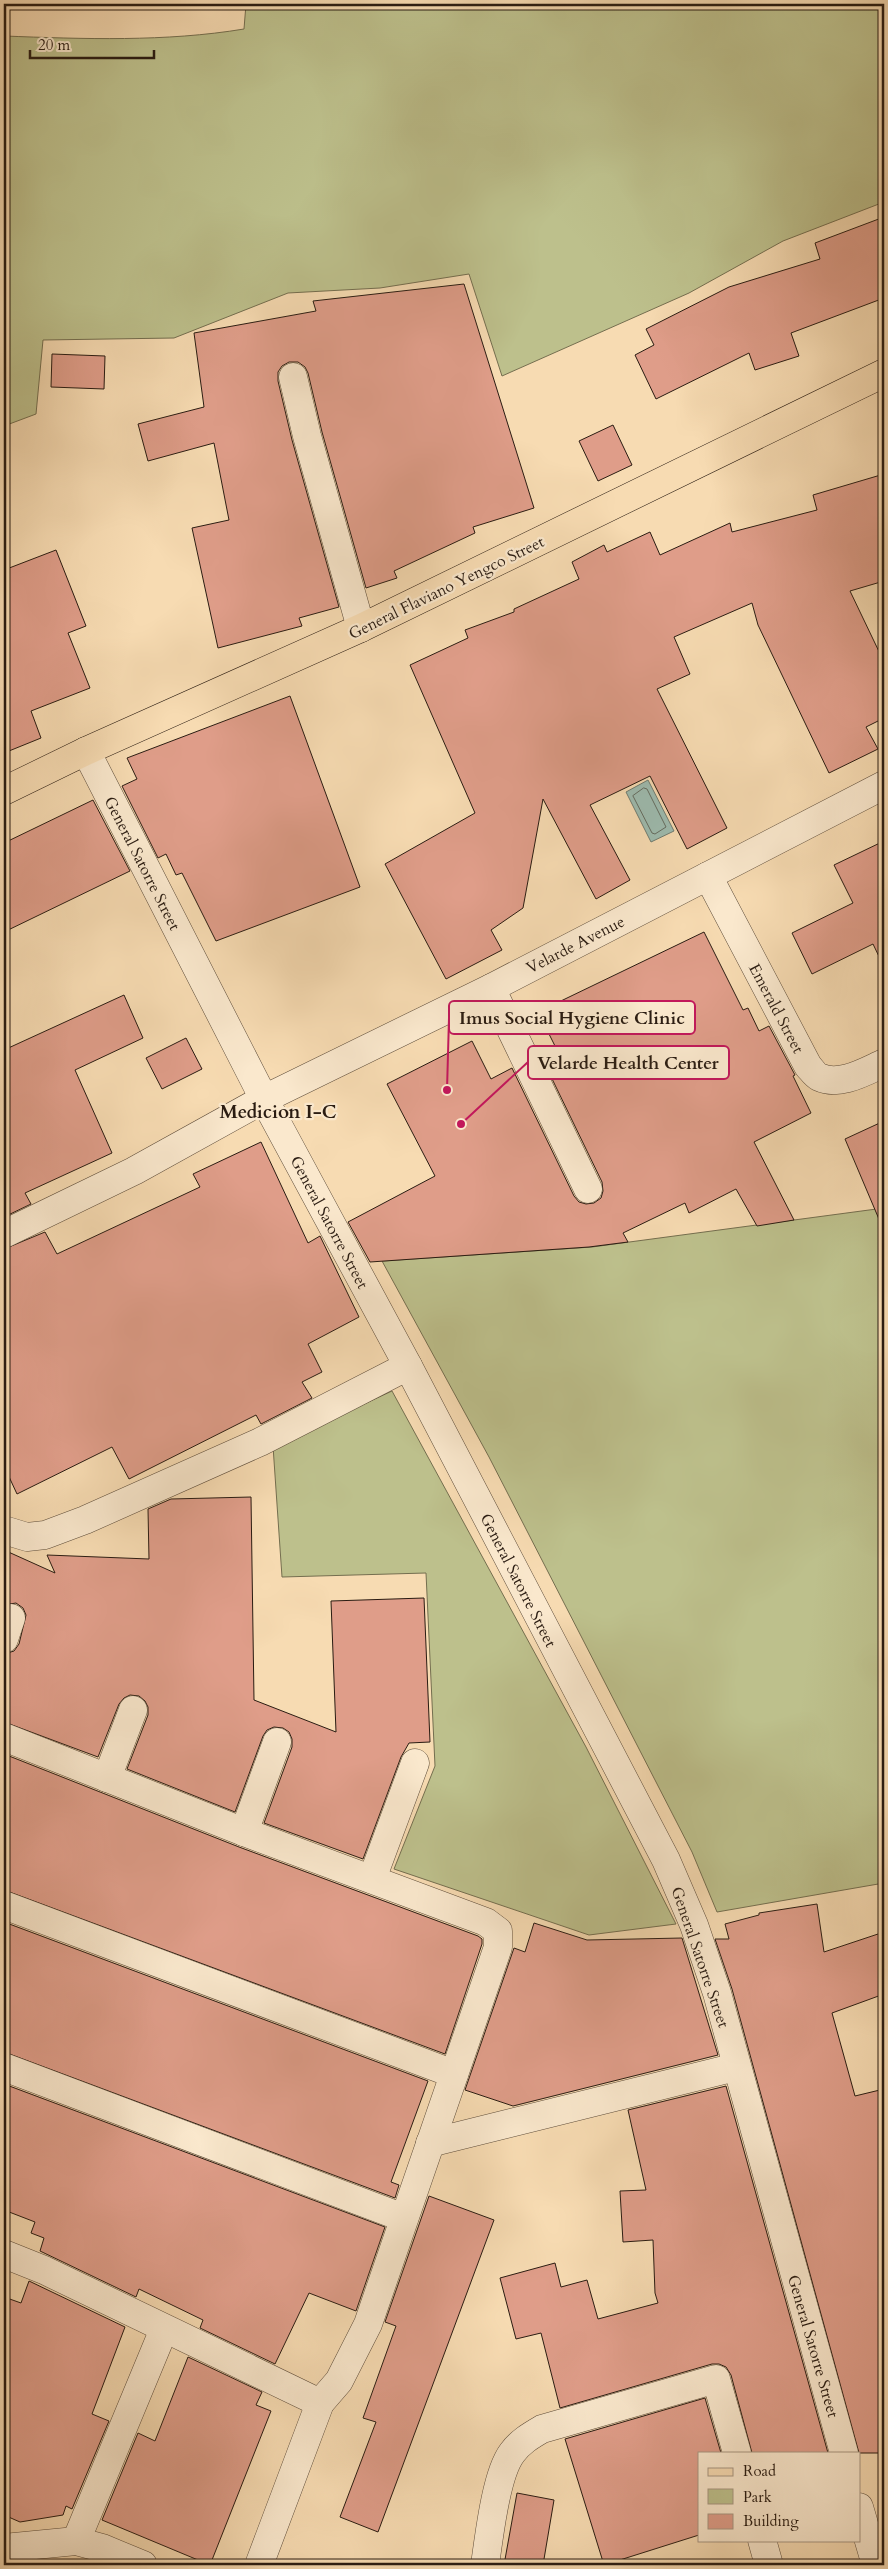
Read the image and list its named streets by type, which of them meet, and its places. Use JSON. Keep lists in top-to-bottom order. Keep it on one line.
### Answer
{"streets":{"main road":["General Flaviano Yengco Street"],"street":["General Satorre Street","Velarde Avenue","Emerald Street"]},"crossings":[["General Flaviano Yengco Street","General Satorre Street"],["General Satorre Street","Velarde Avenue"],["Velarde Avenue","Emerald Street"]],"districts":["Medicion I-C"],"places":["Imus Social Hygiene Clinic","Velarde Health Center"],"legend":["Road","Park","Building"],"scale_bar":"20 m"}
